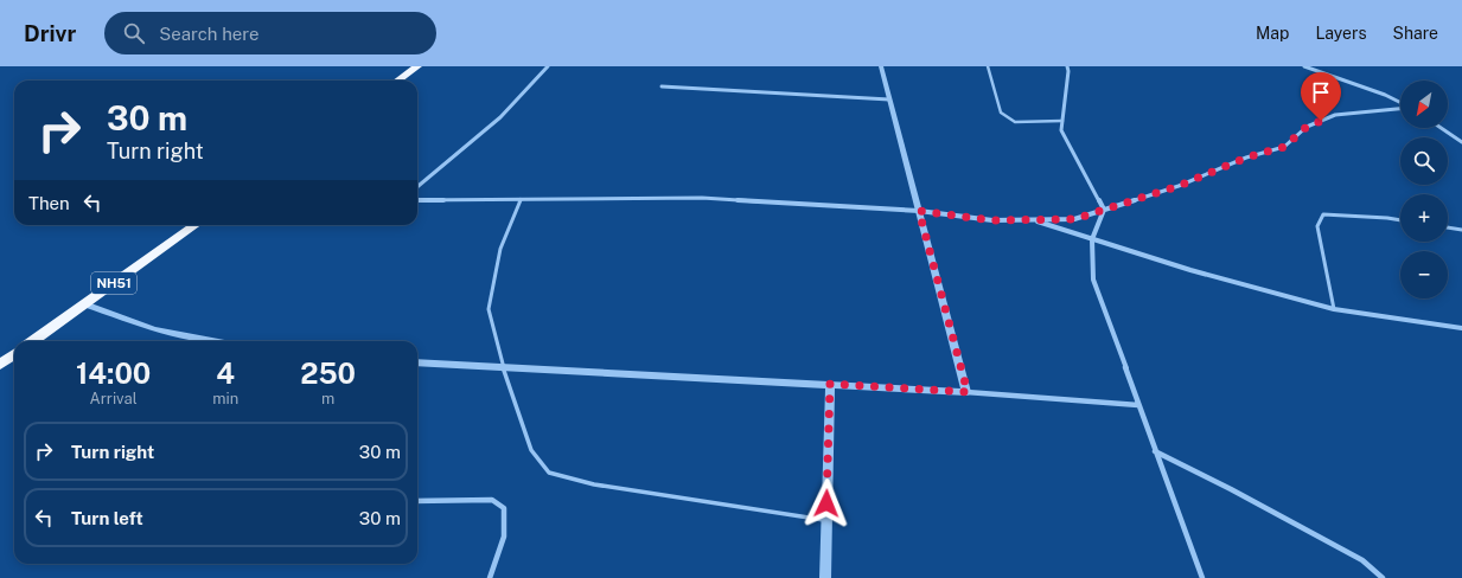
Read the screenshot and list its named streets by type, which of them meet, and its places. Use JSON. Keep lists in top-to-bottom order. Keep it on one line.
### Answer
{"streets":{"highway":["NH51"]},"north":"bottom left","page":{"header":"Drivr","search":"Search here","nav":["Map","Layers","Share"],"map_buttons":["+","−"],"turn":["30 m","Turn right"],"then":"Then","eta":["14:00","Arrival","4","min","250","m"],"list":[{"name":"Turn right","value":"30 m"},{"name":"Turn left","value":"30 m"}]}}
